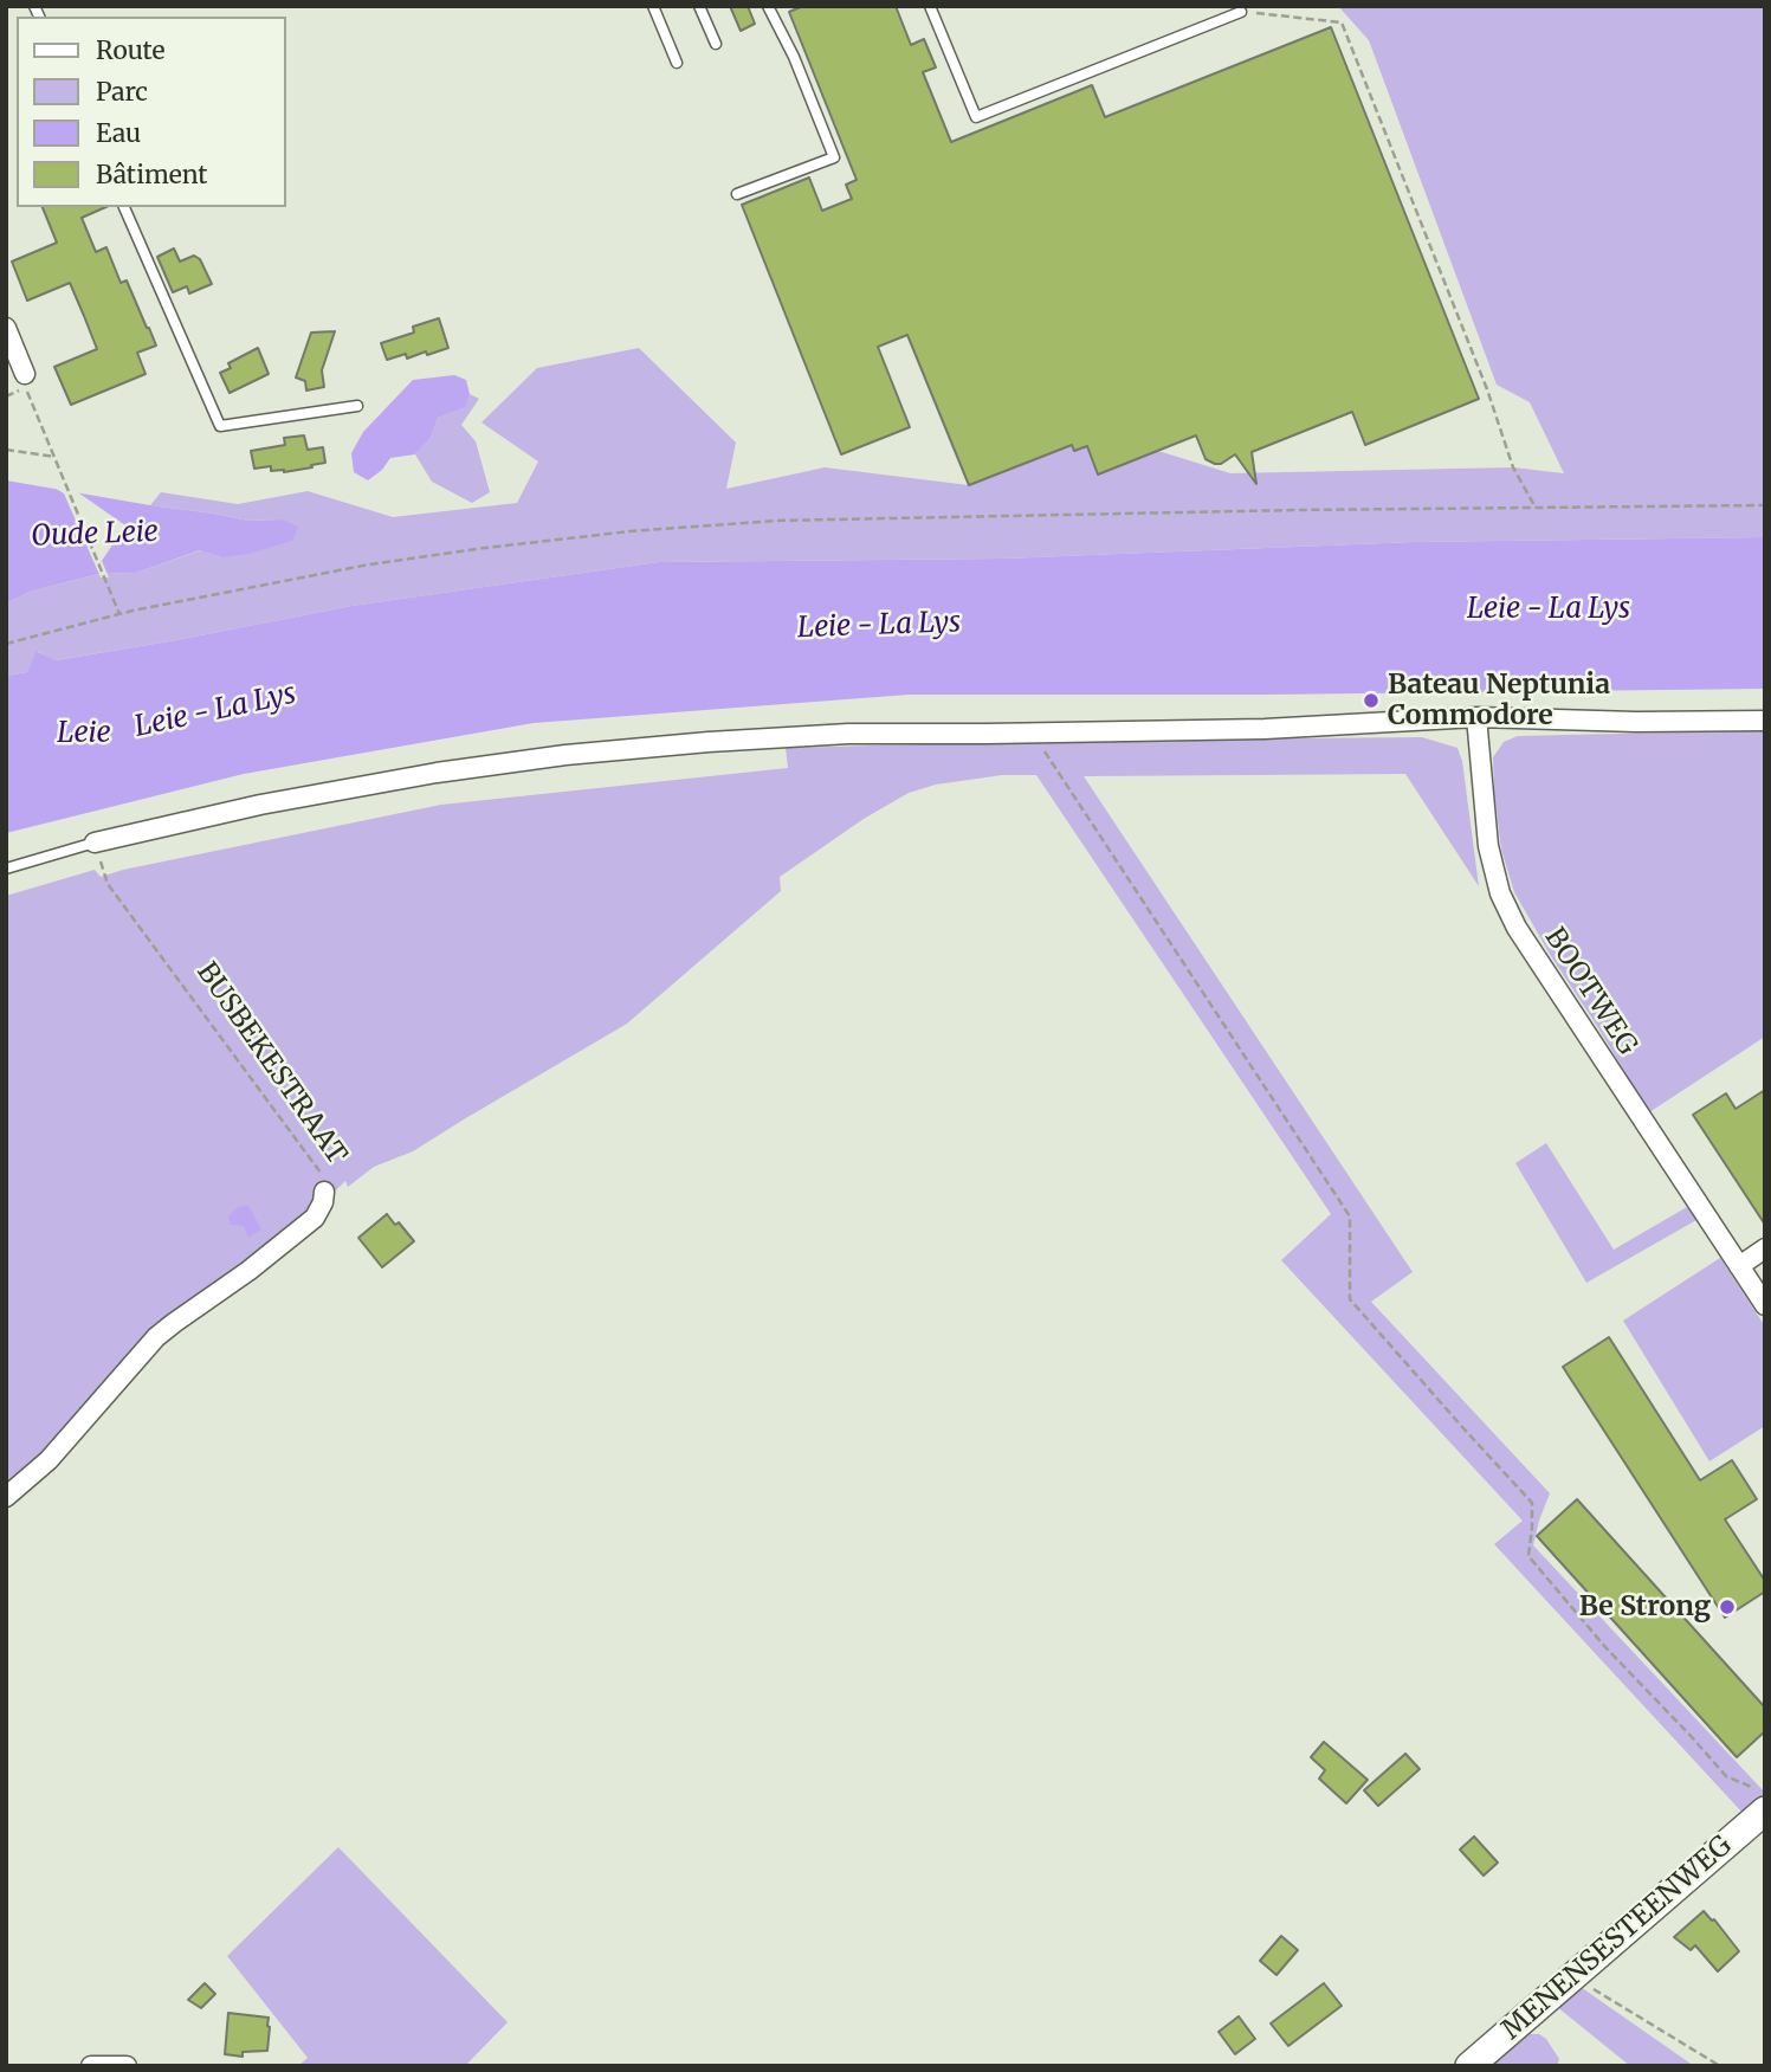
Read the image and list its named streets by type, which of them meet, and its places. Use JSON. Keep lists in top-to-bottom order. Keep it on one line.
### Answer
{"streets":{"street":["BOOTWEG","BUSBEKESTRAAT","MENENSESTEENWEG"]},"water":["Oude Leie","Leie - La Lys","Leie"],"places":["Bateau Neptunia Commodore","Be Strong"],"legend":["Route","Parc","Eau","Bâtiment"]}
